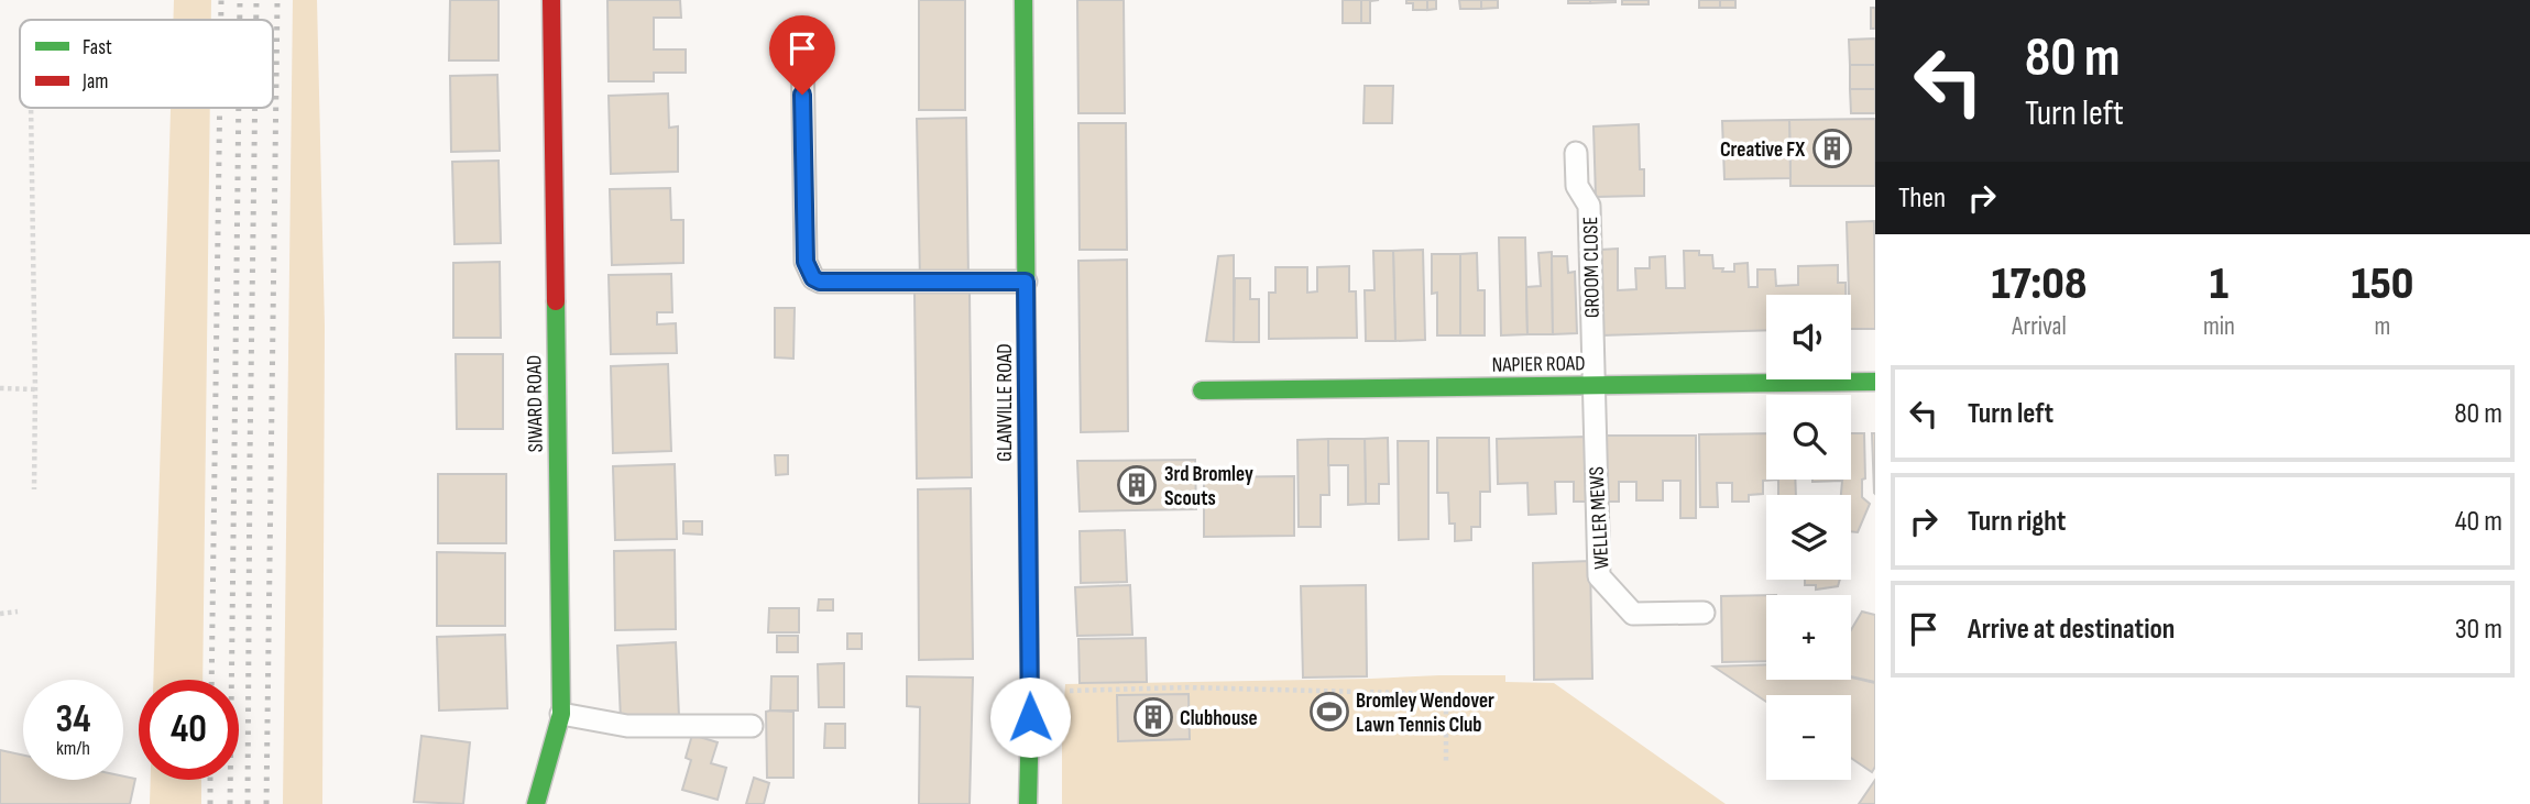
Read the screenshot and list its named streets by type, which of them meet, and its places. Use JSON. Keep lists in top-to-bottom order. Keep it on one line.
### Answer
{"streets":{"street":["NAPIER ROAD","GLANVILLE ROAD","SIWARD ROAD"],"lane":["GROOM CLOSE","WELLER MEWS"]},"crossings":[["GROOM CLOSE","NAPIER ROAD"],["GROOM CLOSE","WELLER MEWS"],["NAPIER ROAD","WELLER MEWS"]],"places":{"building":["Creative FX","3rd Bromley Scouts","Clubhouse"],"sports":["Bromley Wendover Lawn Tennis Club"]},"legend":["Fast","Jam"],"page":{"turn":["80 m","Turn left"],"then":"Then","eta":["17:08","Arrival","1","min","150","m"],"map_buttons":["+","−"],"list":[{"name":"Turn left","value":"80 m"},{"name":"Turn right","value":"40 m"},{"name":"Arrive at destination","value":"30 m"}],"speed":"34 km/h","limit":"40"}}
